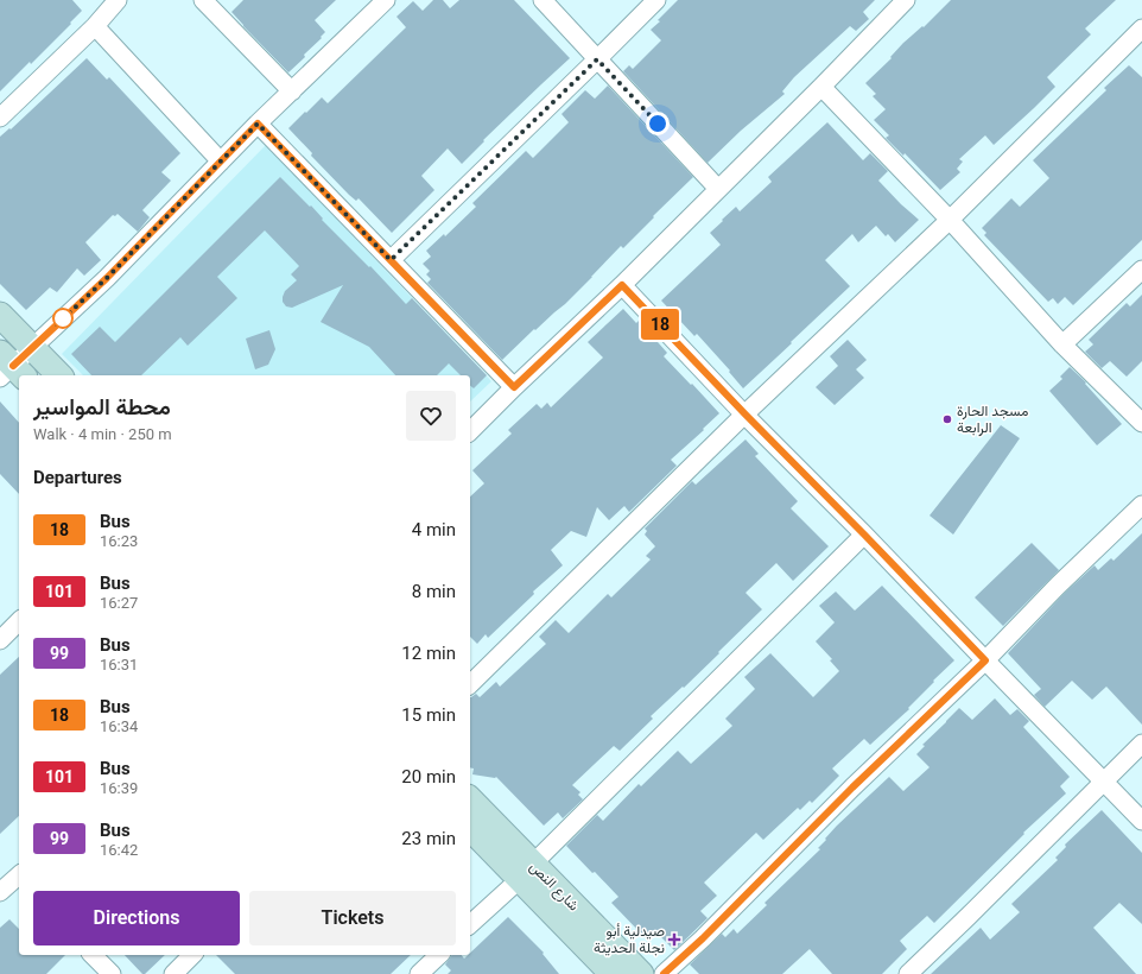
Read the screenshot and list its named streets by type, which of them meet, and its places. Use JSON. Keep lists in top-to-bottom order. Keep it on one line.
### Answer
{"streets":{"main road":["شارع النص"]},"places":{"other":["مسجد الحارة الرابعة"],"health":["صيدلية أبو نجلة الحديثة"]},"lines":["bus line 18"],"page":{"on_map":"18","heading":[["محطة المواسير","Walk · 4 min · 250 m"],"Departures"],"list":[{"mark":"18","name":"Bus","note":"16:23","value":"4 min"},{"mark":"101","name":"Bus","note":"16:27","value":"8 min"},{"mark":"99","name":"Bus","note":"16:31","value":"12 min"},{"mark":"18","name":"Bus","note":"16:34","value":"15 min"},{"mark":"101","name":"Bus","note":"16:39","value":"20 min"},{"mark":"99","name":"Bus","note":"16:42","value":"23 min"}],"buttons":["Directions","Tickets"]}}
